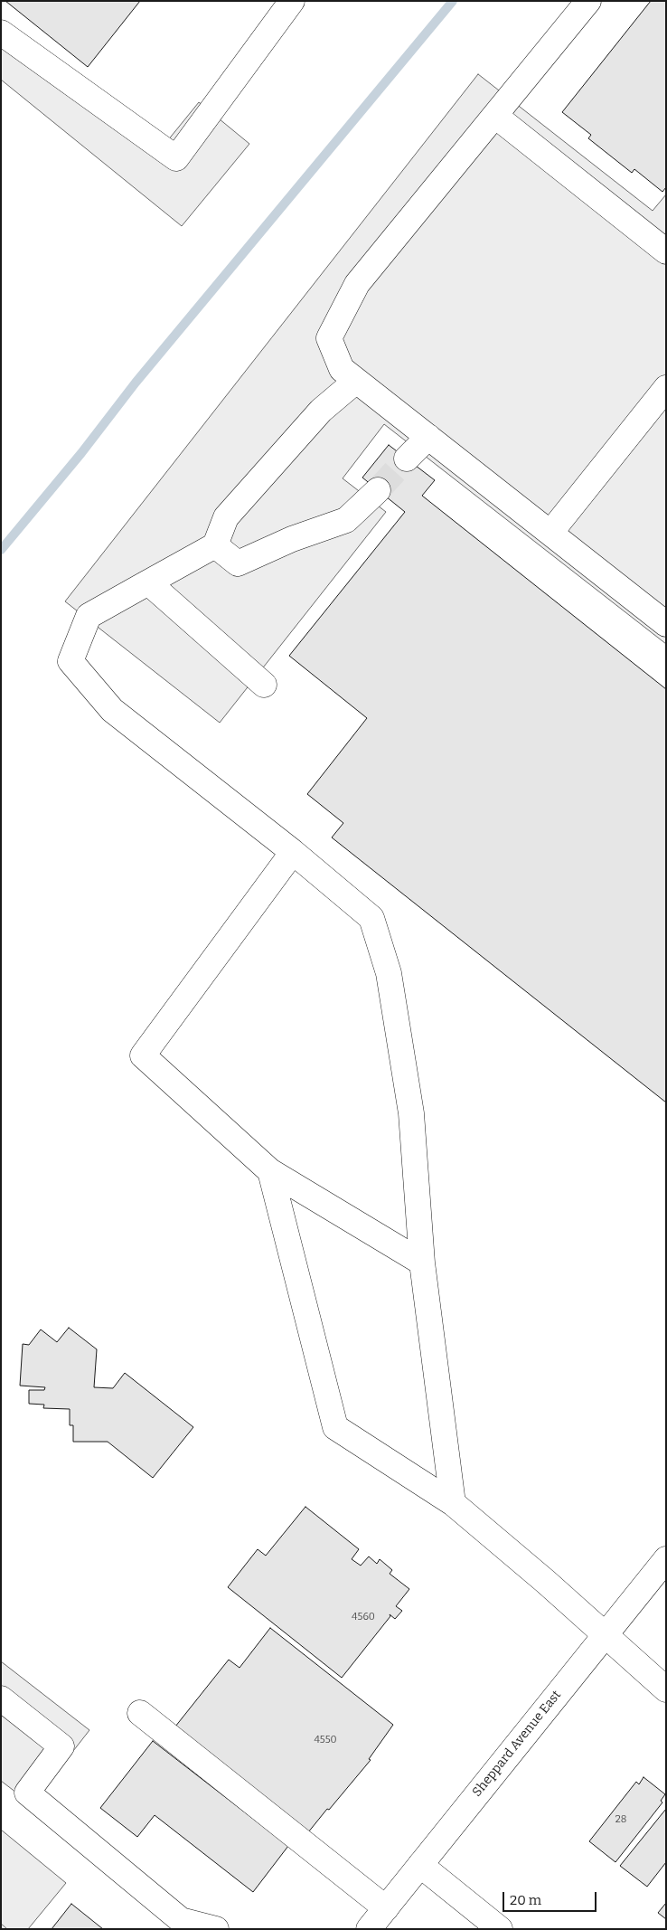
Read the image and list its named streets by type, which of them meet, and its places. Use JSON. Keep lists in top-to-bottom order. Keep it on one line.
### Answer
{"streets":{"main road":["Sheppard Avenue East"]},"house_numbers":["4560","4550","28"],"scale_bar":"20 m"}
